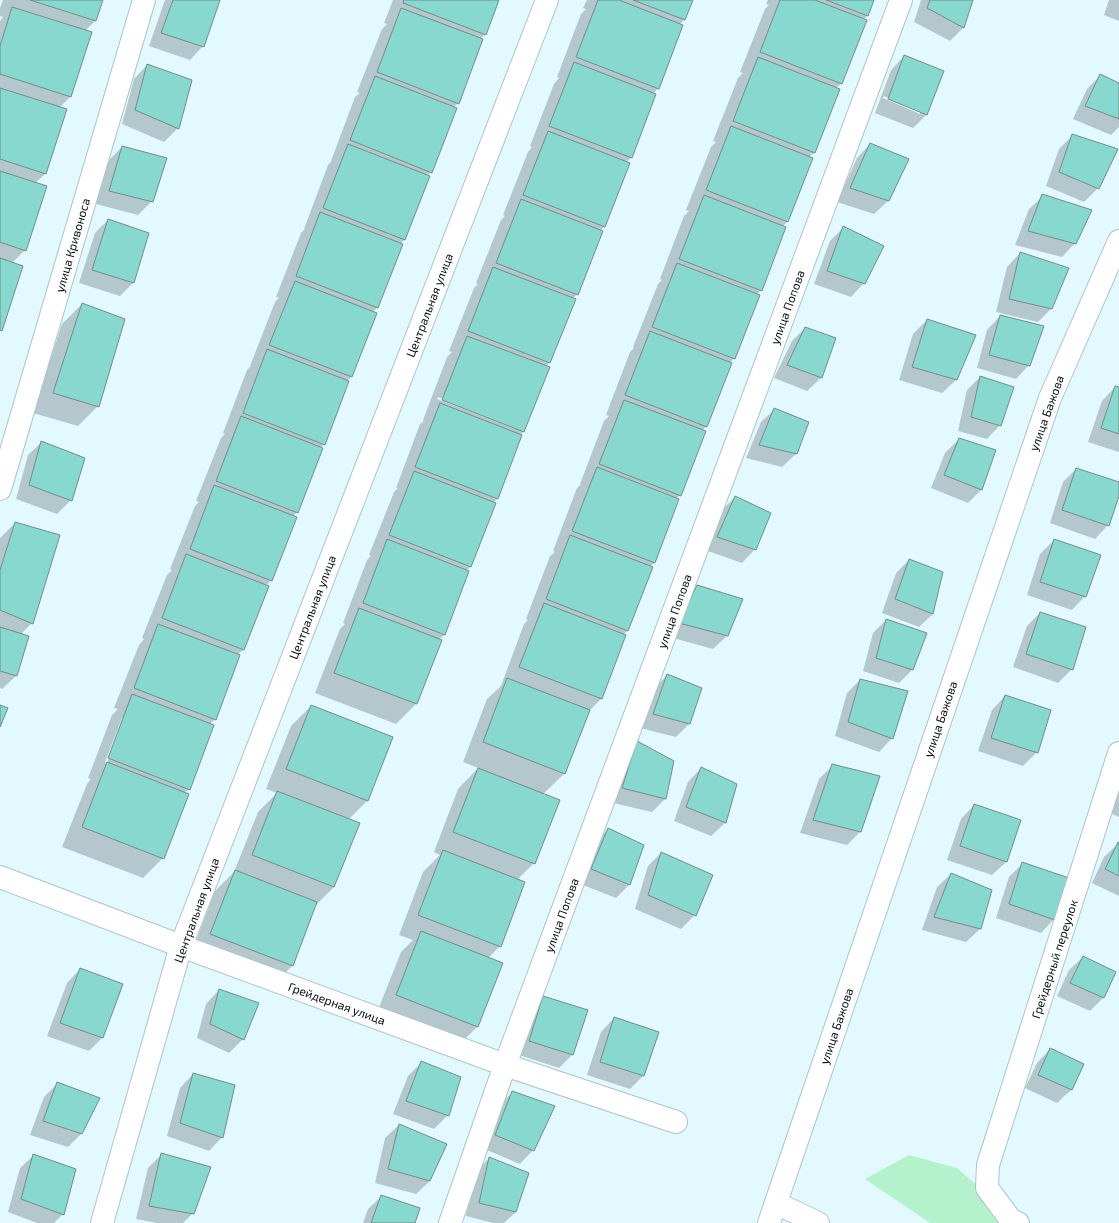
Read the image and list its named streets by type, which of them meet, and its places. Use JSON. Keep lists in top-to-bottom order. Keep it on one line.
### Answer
{"streets":{"street":["улица Кривоноса","Центральная улица","улица Попова","улица Бажова","Грейдерный переулок","Грейдерная улица"]},"crossings":[["Центральная улица","Грейдерная улица"],["улица Попова","Грейдерная улица"]]}
